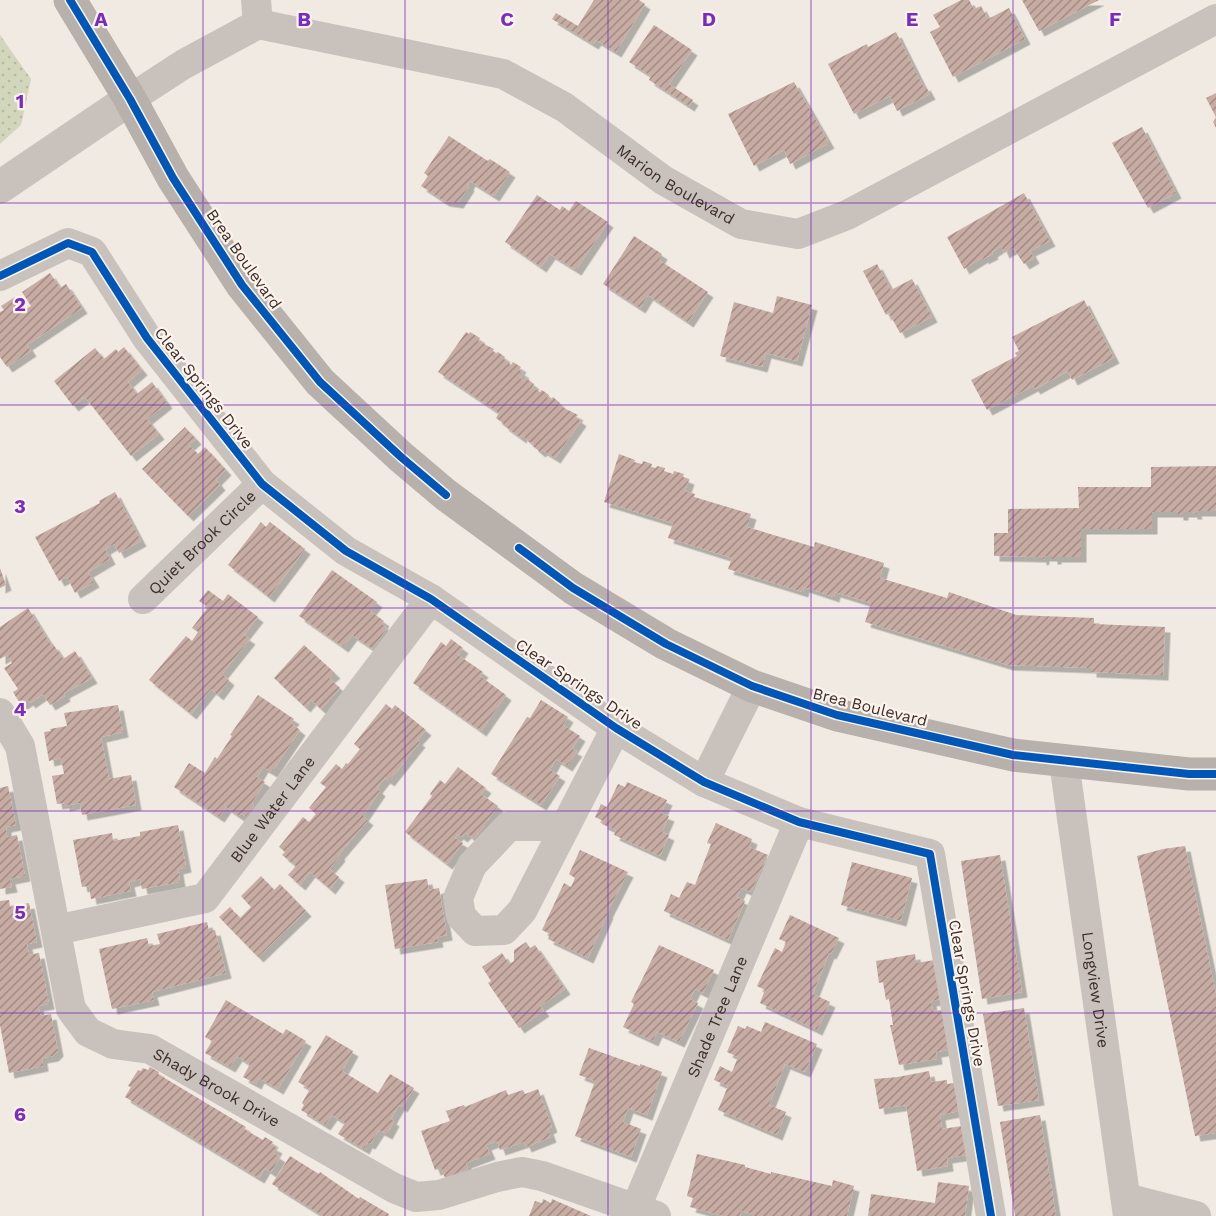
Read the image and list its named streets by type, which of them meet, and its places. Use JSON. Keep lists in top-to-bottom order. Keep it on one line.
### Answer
{"streets":{"main road":["Brea Boulevard"],"street":["Marion Boulevard","Clear Springs Drive","Quiet Brook Circle","Blue Water Lane","Longview Drive","Shade Tree Lane","Shady Brook Drive"]},"crossings":[["Marion Boulevard","Brea Boulevard"],["Brea Boulevard","Longview Drive"],["Clear Springs Drive","Quiet Brook Circle"],["Clear Springs Drive","Blue Water Lane"],["Clear Springs Drive","Shade Tree Lane"],["Blue Water Lane","Shady Brook Drive"],["Shade Tree Lane","Shady Brook Drive"]],"grid":{"columns":["A","B","C","D","E","F"],"rows":["1","2","3","4","5","6"]}}
